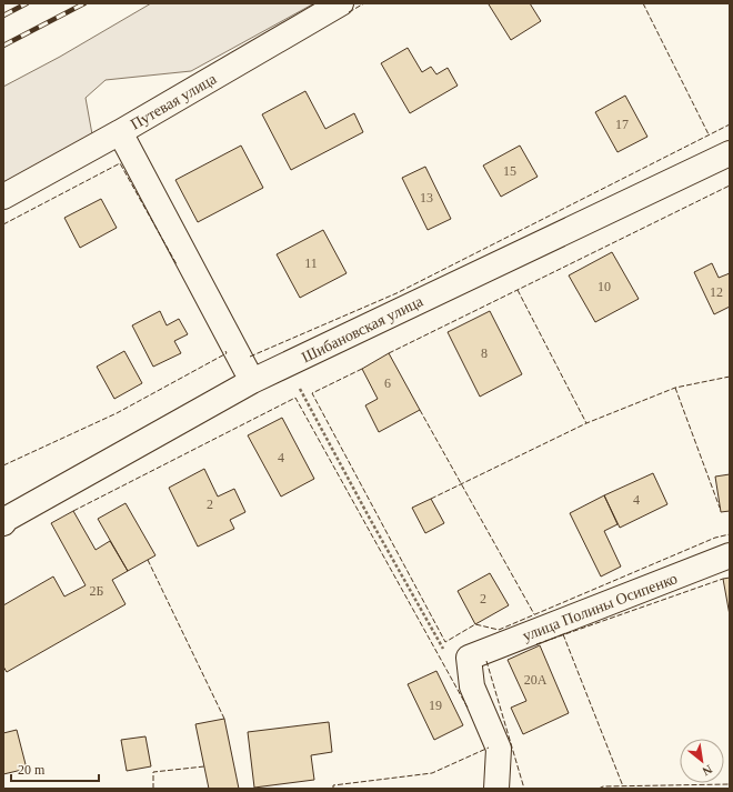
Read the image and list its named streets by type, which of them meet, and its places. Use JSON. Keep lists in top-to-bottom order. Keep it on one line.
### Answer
{"streets":{"street":["Путевая улица","Шибановская улица","улица Полины Осипенко"]},"house_numbers":["17","15","13","11","10","12","8","6","4","4","2","2Б","2","20А","19"],"scale_bar":"20 m","north":"bottom right"}
